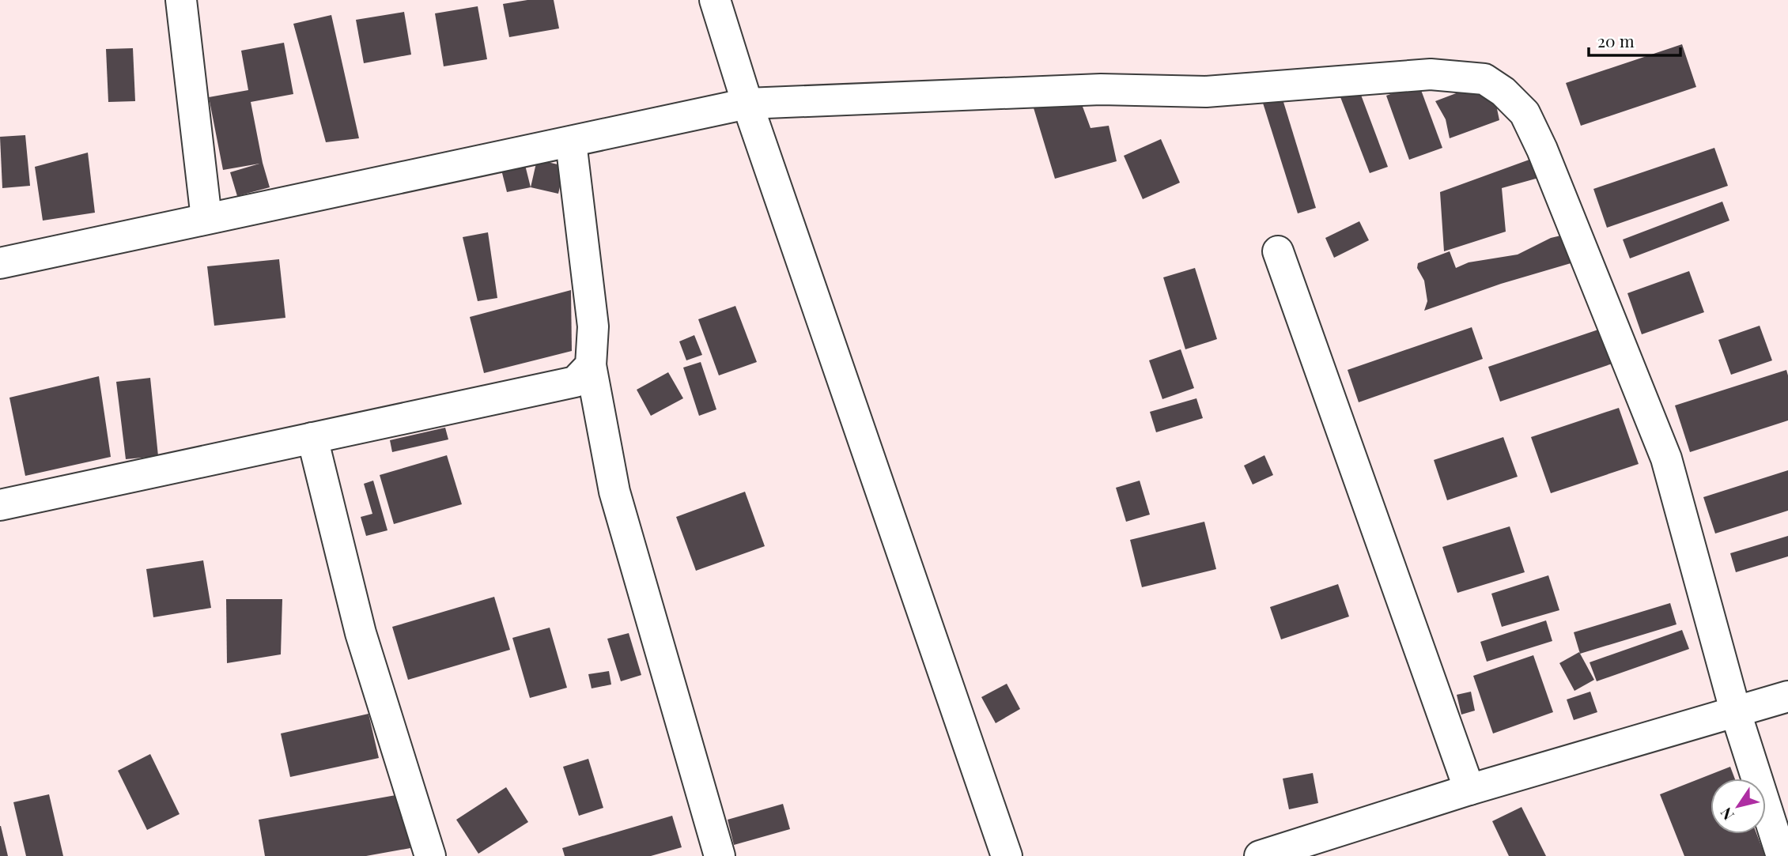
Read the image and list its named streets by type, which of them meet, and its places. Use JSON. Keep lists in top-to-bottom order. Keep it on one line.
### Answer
{"scale_bar":"20 m","north":"bottom left"}
